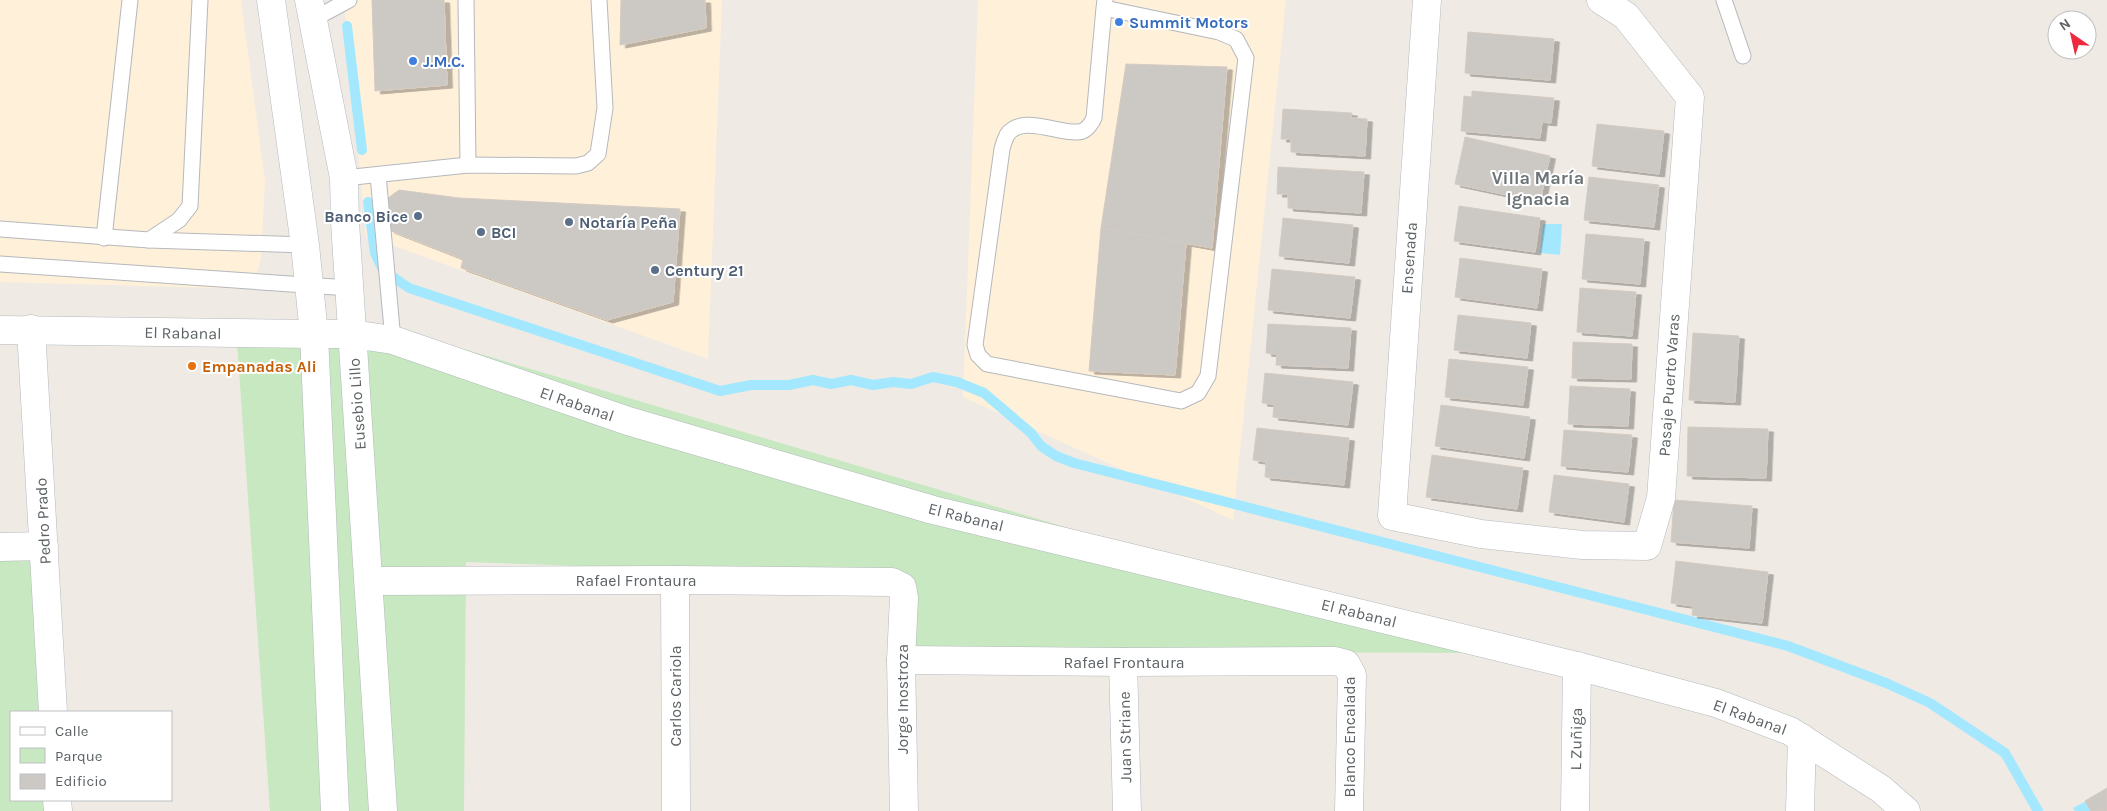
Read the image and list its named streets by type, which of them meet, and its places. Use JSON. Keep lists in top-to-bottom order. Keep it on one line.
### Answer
{"streets":{"street":["Ensenada","El Rabanal","Pasaje Puerto Varas","Eusebio Lillo","Pedro Prado","Rafael Frontaura","Carlos Cariola","Jorge Inostroza","Juan Striane","Blanco Encalada","L Zuñiga"]},"crossings":[["Ensenada","Pasaje Puerto Varas"],["El Rabanal","Eusebio Lillo"],["El Rabanal","Pedro Prado"],["El Rabanal","L Zuñiga"],["Eusebio Lillo","Rafael Frontaura"],["Rafael Frontaura","Carlos Cariola"],["Rafael Frontaura","Jorge Inostroza"],["Rafael Frontaura","Juan Striane"],["Rafael Frontaura","Blanco Encalada"]],"districts":["Villa María Ignacia"],"places":["Summit Motors","J.M.C.","Banco Bice","Notaría Peña","BCI","Century 21","Empanadas Ali"],"legend":["Calle","Parque","Edificio"],"north":"top left"}
